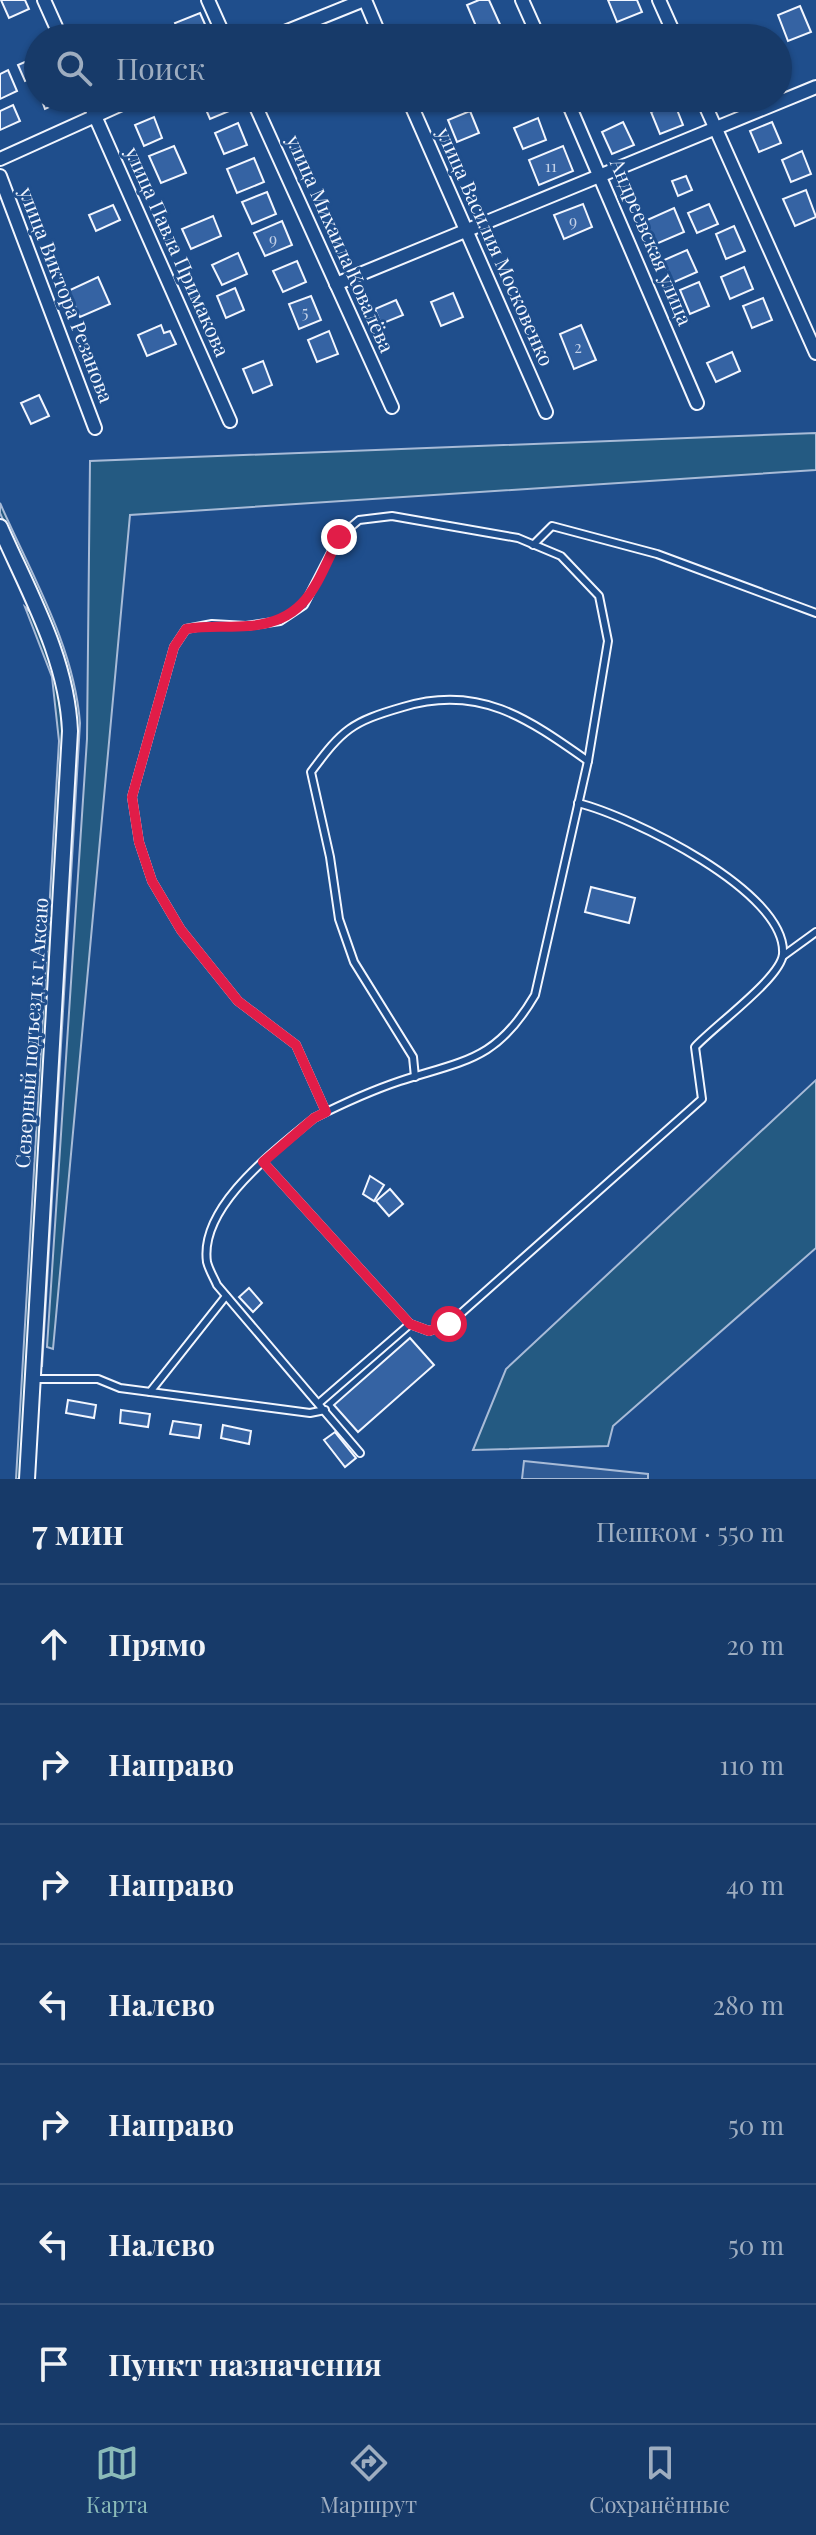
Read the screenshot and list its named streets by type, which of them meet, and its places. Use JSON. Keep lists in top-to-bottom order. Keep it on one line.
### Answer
{"streets":{"street":["Андреевская улица","улица Михаила Ковалёва","улица Василия Московенко","улица Павла Примакова","улица Виктора Резанова","Северный подъезд к г.Аксаю"]},"house_numbers":["11","9","9","5","2"],"page":{"search":"Поиск","heading":["7 мин","Пешком · 550 m"],"list":[["Прямо","20 m"],["Направо","110 m"],["Направо","40 m"],["Налево","280 m"],["Направо","50 m"],["Налево","50 m"],"Пункт назначения"],"nav":["Карта","Маршрут","Сохранённые"]}}
